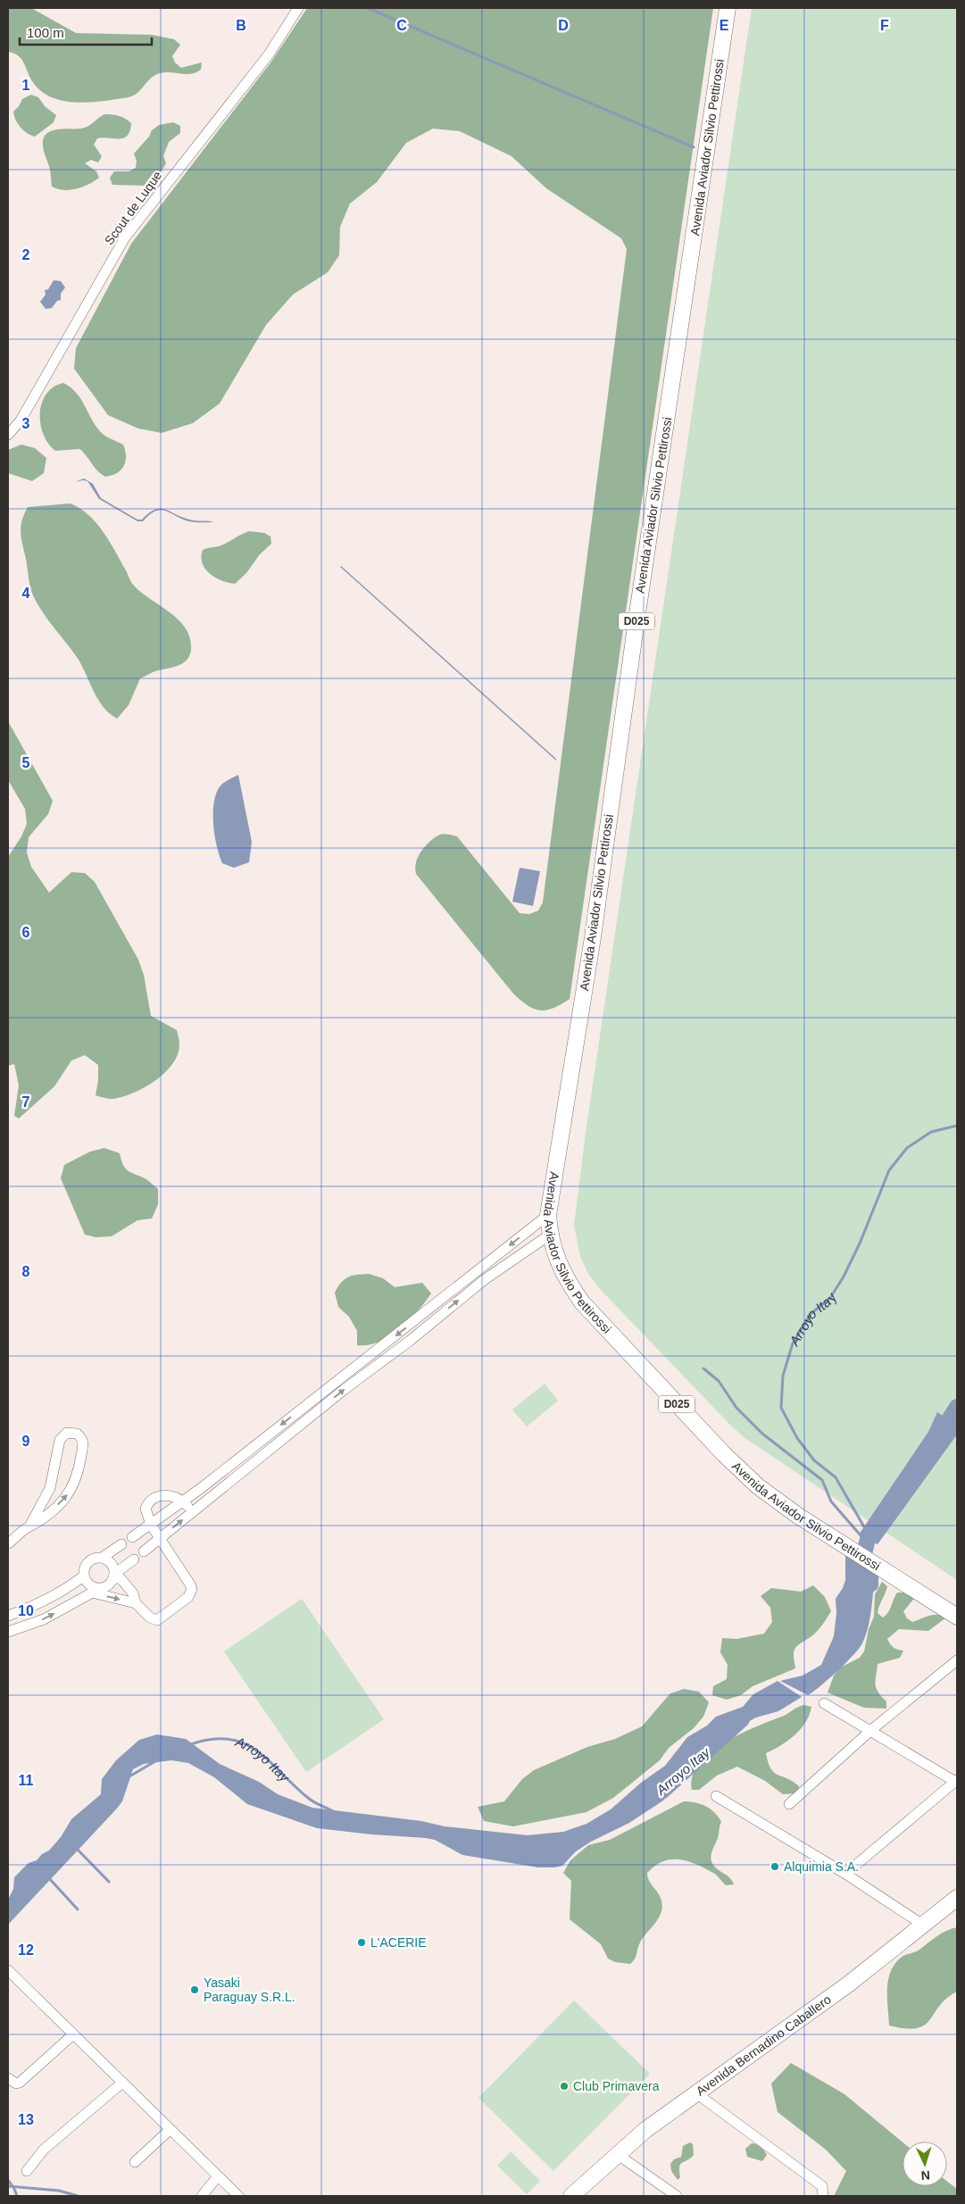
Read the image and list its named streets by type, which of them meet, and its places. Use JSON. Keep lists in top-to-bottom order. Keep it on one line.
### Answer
{"streets":{"main road":["Avenida Aviador Silvio Pettirossi","D025","Avenida Bernadino Caballero"],"street":["Scout de Luque"]},"water":["Arroyo Itay"],"places":["Alquimia S.A.","L'ACERIE","Yasaki Paraguay S.R.L.","Club Primavera"],"scale_bar":"100 m","north":"bottom","grid":{"columns":["B","C","D","E","F"],"rows":["1","2","3","4","5","6","7","8","9","10","11","12","13"]}}
